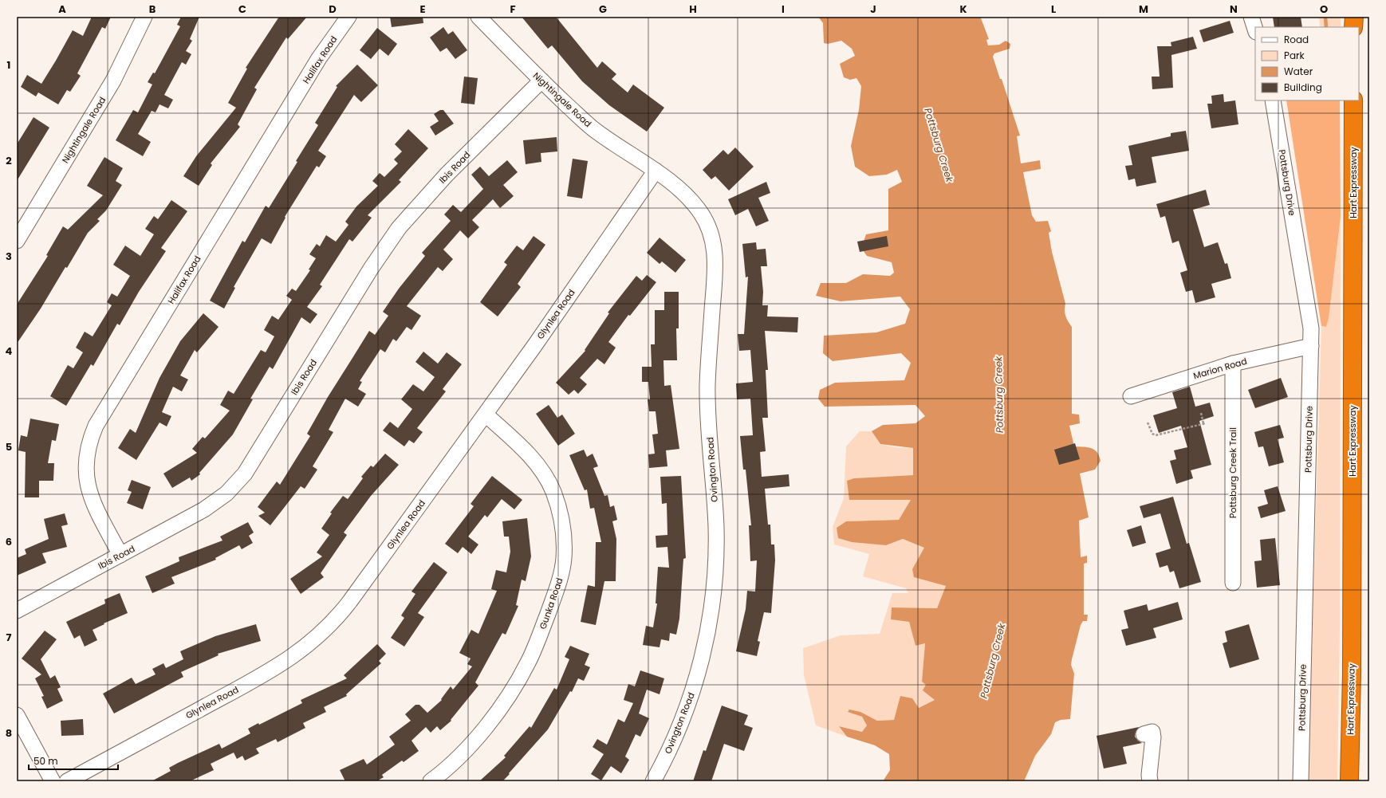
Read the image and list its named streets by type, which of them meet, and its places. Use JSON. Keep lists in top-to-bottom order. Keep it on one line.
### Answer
{"streets":{"highway":["Hart Expressway"],"street":["Halifax Road","Nightingale Road","Ibis Road","Pottsburg Drive","Glynlea Road","Marion Road","Ovington Road","Pottsburg Creek Trail","Gunka Road"]},"crossings":[["Halifax Road","Ibis Road"],["Nightingale Road","Ibis Road"],["Nightingale Road","Glynlea Road"],["Nightingale Road","Ovington Road"],["Pottsburg Drive","Marion Road"],["Glynlea Road","Ovington Road"],["Glynlea Road","Gunka Road"],["Marion Road","Pottsburg Creek Trail"]],"water":["Pottsburg Creek"],"legend":["Road","Park","Water","Building"],"scale_bar":"50 m","grid":{"columns":["A","B","C","D","E","F","G","H","I","J","K","L","M","N","O"],"rows":["1","2","3","4","5","6","7","8"]}}
